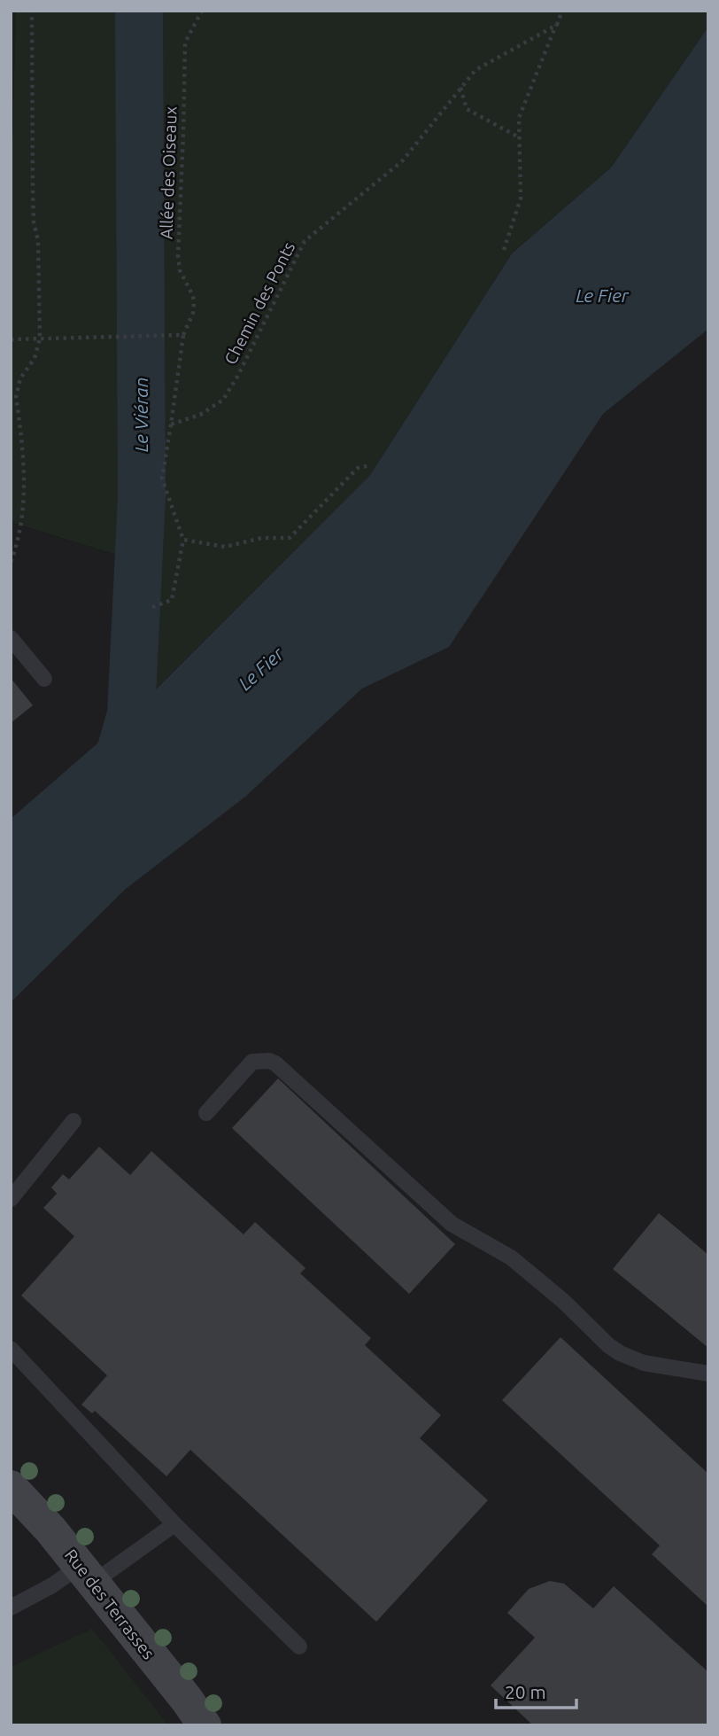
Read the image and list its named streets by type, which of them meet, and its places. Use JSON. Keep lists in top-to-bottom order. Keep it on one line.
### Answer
{"streets":{"street":["Rue des Terrasses"],"path":["Allée des Oiseaux","Chemin des Ponts"]},"water":["Le Fier","Le Viéran"],"scale_bar":"20 m"}
